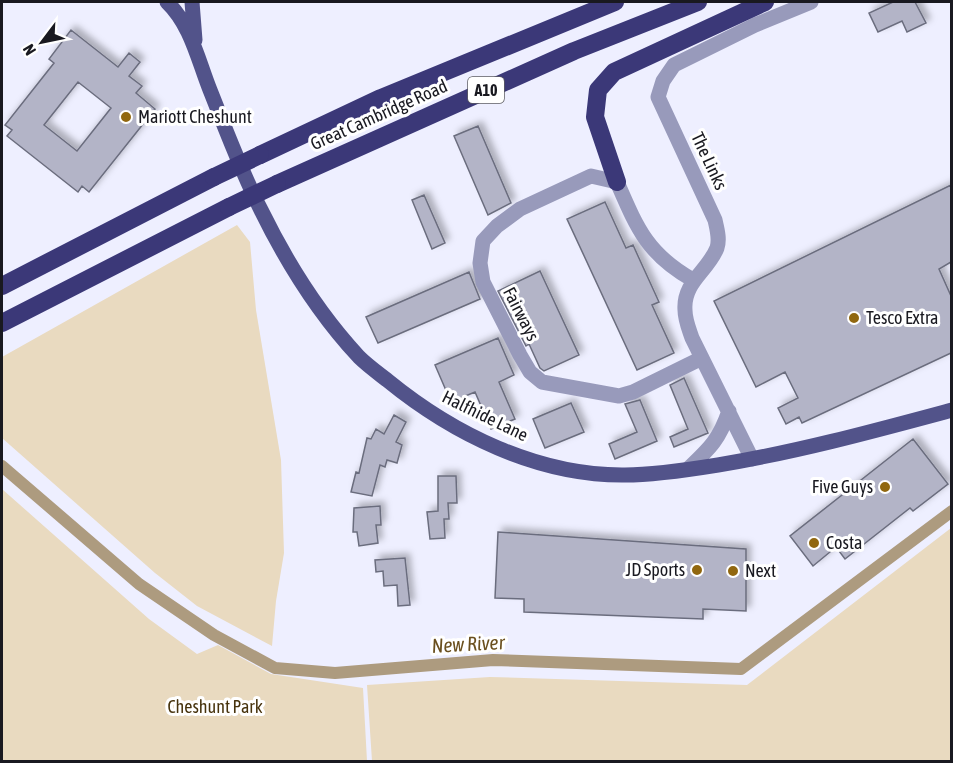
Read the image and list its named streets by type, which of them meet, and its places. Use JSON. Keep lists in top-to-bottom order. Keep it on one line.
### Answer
{"streets":{"highway":["A10","Great Cambridge Road"],"main road":["Halfhide Lane"],"street":["The Links","Fairways"]},"crossings":[["The Links","Fairways"],["The Links","Halfhide Lane"]],"water":["New River"],"parks":["Cheshunt Park"],"places":["Mariott Cheshunt","Tesco Extra","Five Guys","Costa","JD Sports","Next"],"north":"bottom left"}
